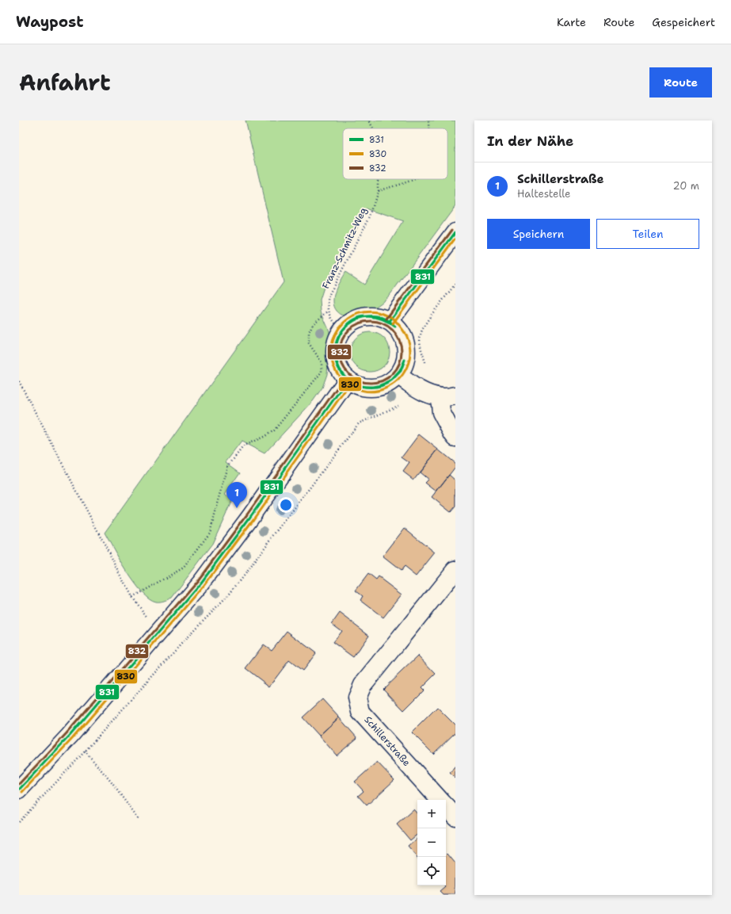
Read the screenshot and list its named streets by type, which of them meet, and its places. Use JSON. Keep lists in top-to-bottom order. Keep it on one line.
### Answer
{"streets":{"street":["Schillerstraße"],"path":["Franz-Schmitz-Weg"]},"lines":["transit line 832","transit line 831","transit line 830"],"legend":["831","830","832"],"page":{"header":"Waypost","nav":["Karte","Route","Gespeichert"],"title":"Anfahrt","buttons":["Route",["Speichern","Teilen"]],"heading":"In der Nähe","list":[{"mark":"1","name":"Schillerstraße","note":"Haltestelle","value":"20 m"}],"pins":"1","map_buttons":["+","−"]}}
